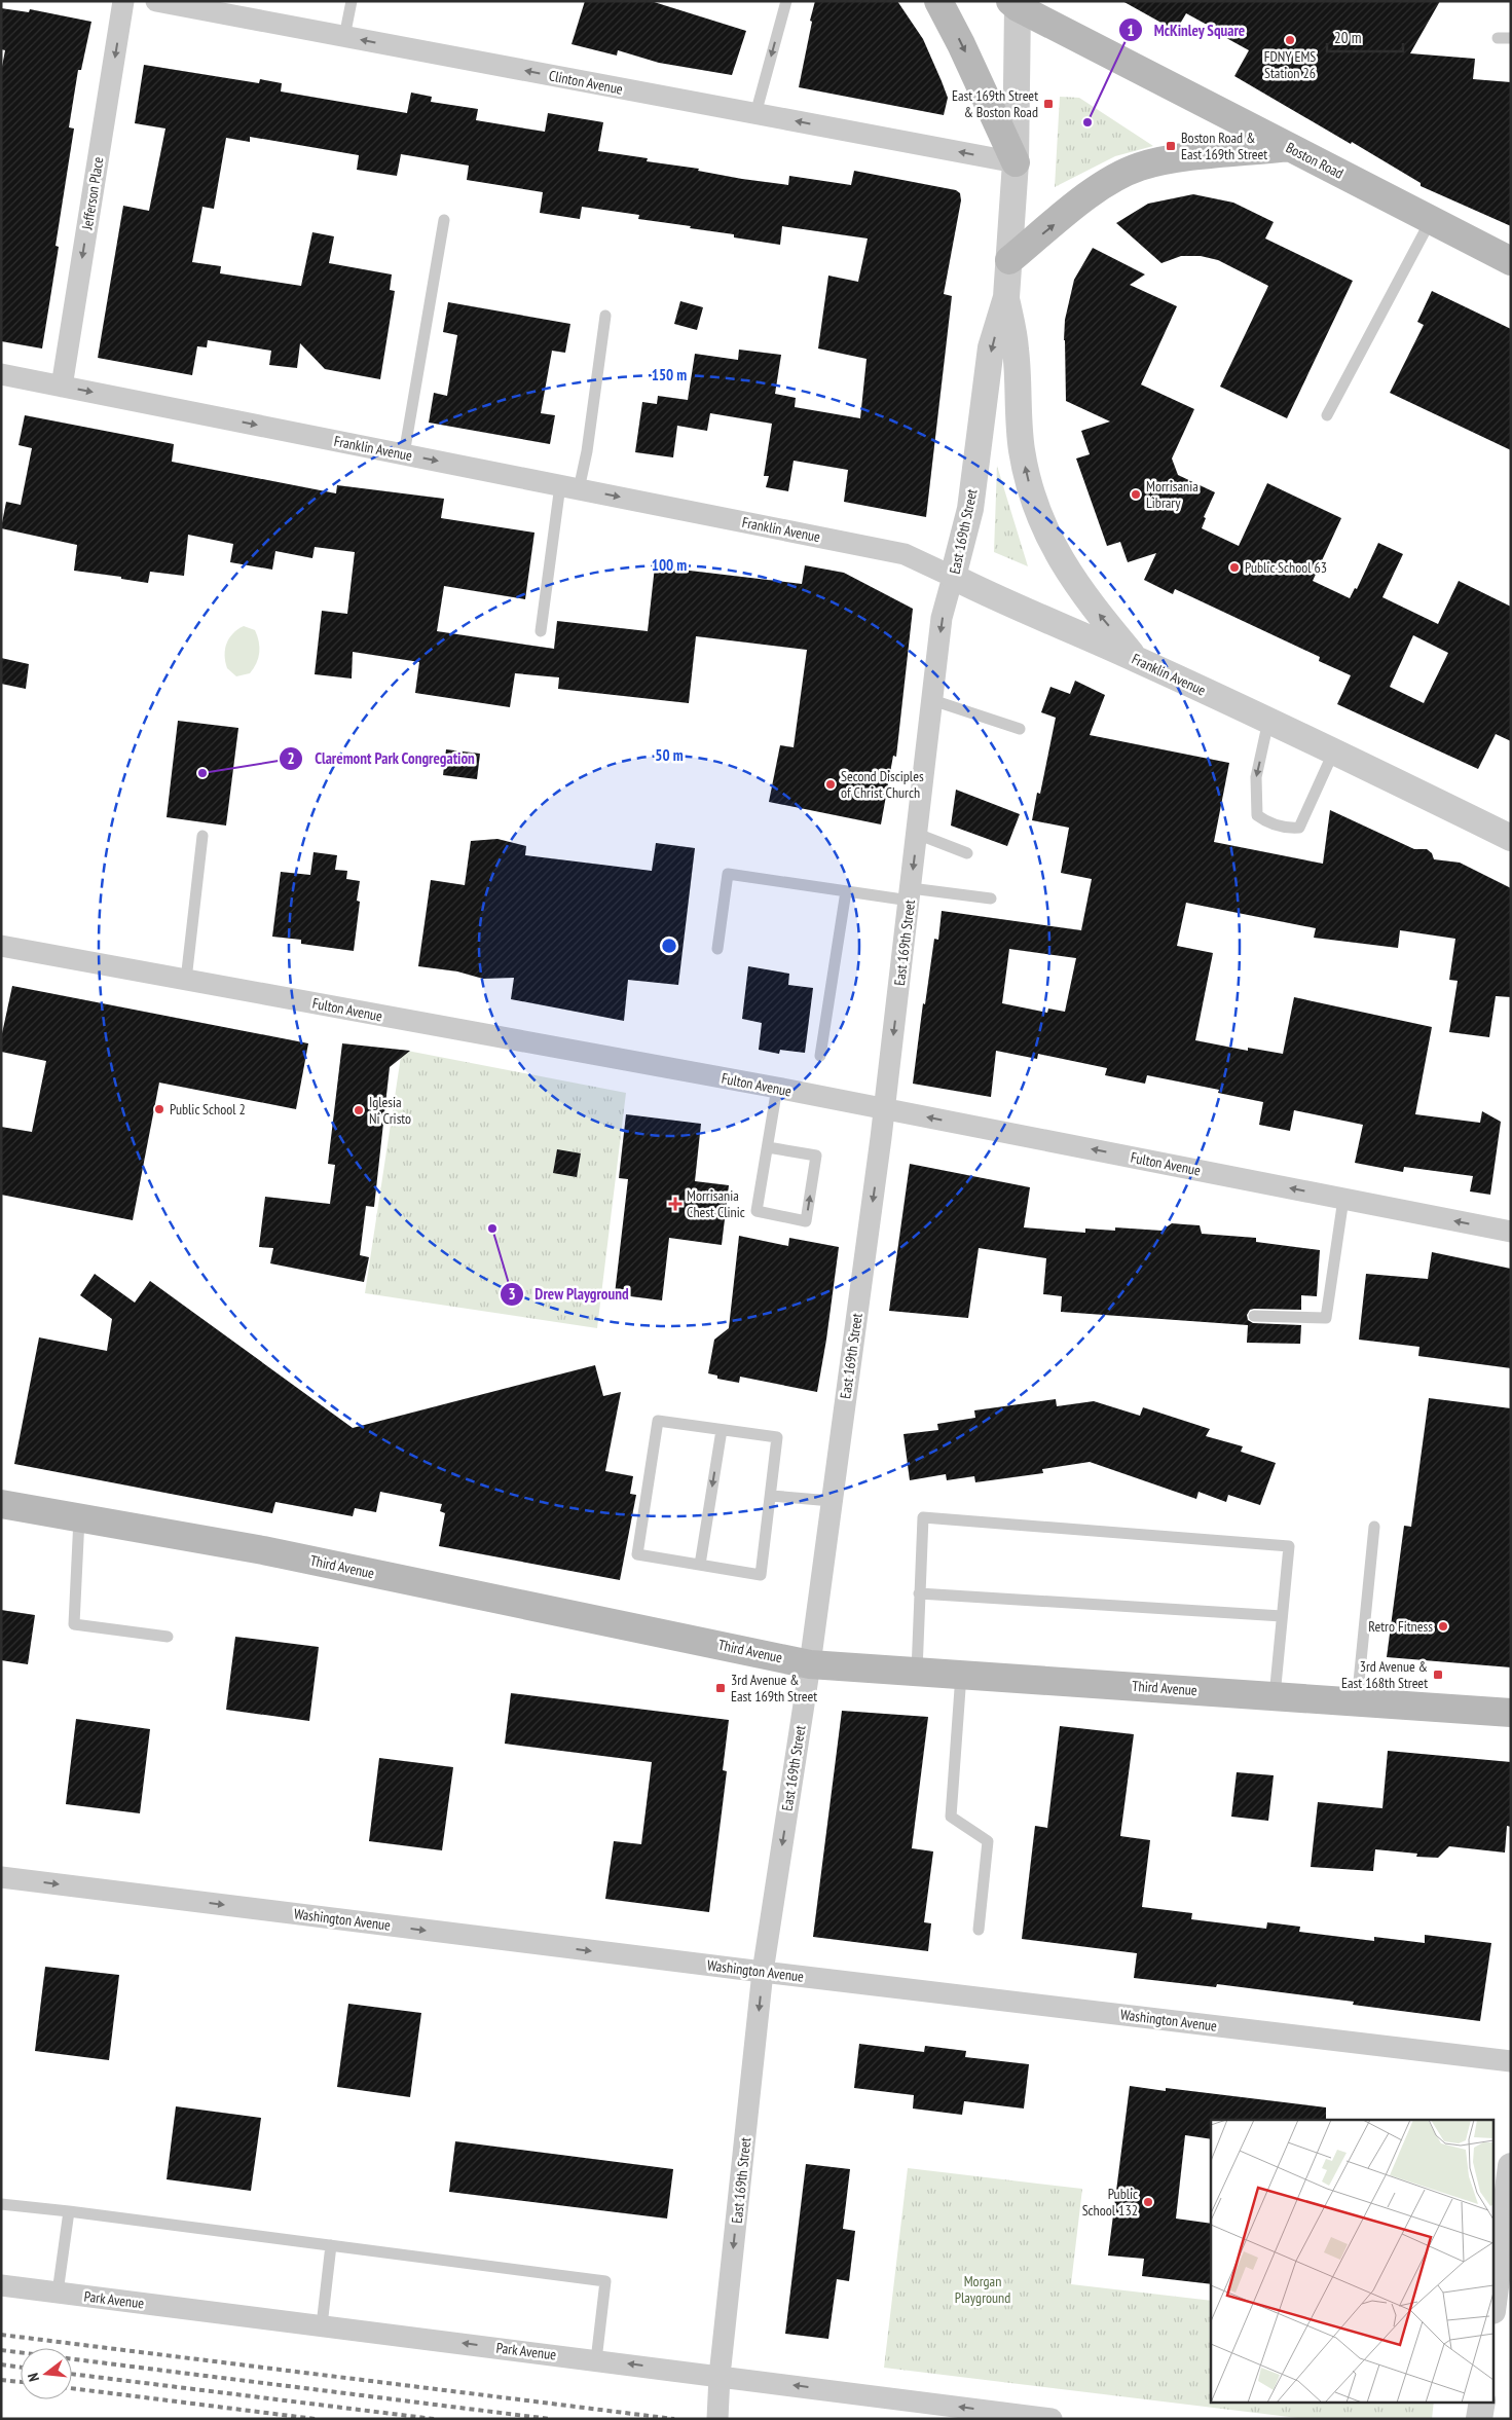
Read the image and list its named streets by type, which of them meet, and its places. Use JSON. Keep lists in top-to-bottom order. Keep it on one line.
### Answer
{"streets":{"main road":["Boston Road","Third Avenue"],"street":["Clinton Avenue","Jefferson Place","Franklin Avenue","East 169th Street","Fulton Avenue","Washington Avenue","Park Avenue"]},"crossings":[["Clinton Avenue","East 169th Street"],["Boston Road","East 169th Street"],["Jefferson Place","Franklin Avenue"],["Franklin Avenue","East 169th Street"],["East 169th Street","Fulton Avenue"],["East 169th Street","Third Avenue"],["East 169th Street","Washington Avenue"],["East 169th Street","Park Avenue"]],"one_way":["Clinton Avenue","Jefferson Place","Franklin Avenue","Fulton Avenue","Washington Avenue","Park Avenue"],"parks":["Morgan Playground"],"places":{"other":["FDNY EMS Station 26","McKinley Square","Morrisania Library","Public School 63","Claremont Park Congregation","Second Disciples of Christ Church","Public School 2","Iglesia Ni Cristo","Drew Playground","Retro Fitness","Public School 132"],"transit":["East 169th Street & Boston Road","Boston Road & East 169th Street","3rd Avenue & East 168th Street","3rd Avenue & East 169th Street"],"health":["Morrisania Chest Clinic"]},"scale_bar":"20 m","north":"left","rings":["150 m","100 m","50 m"]}
